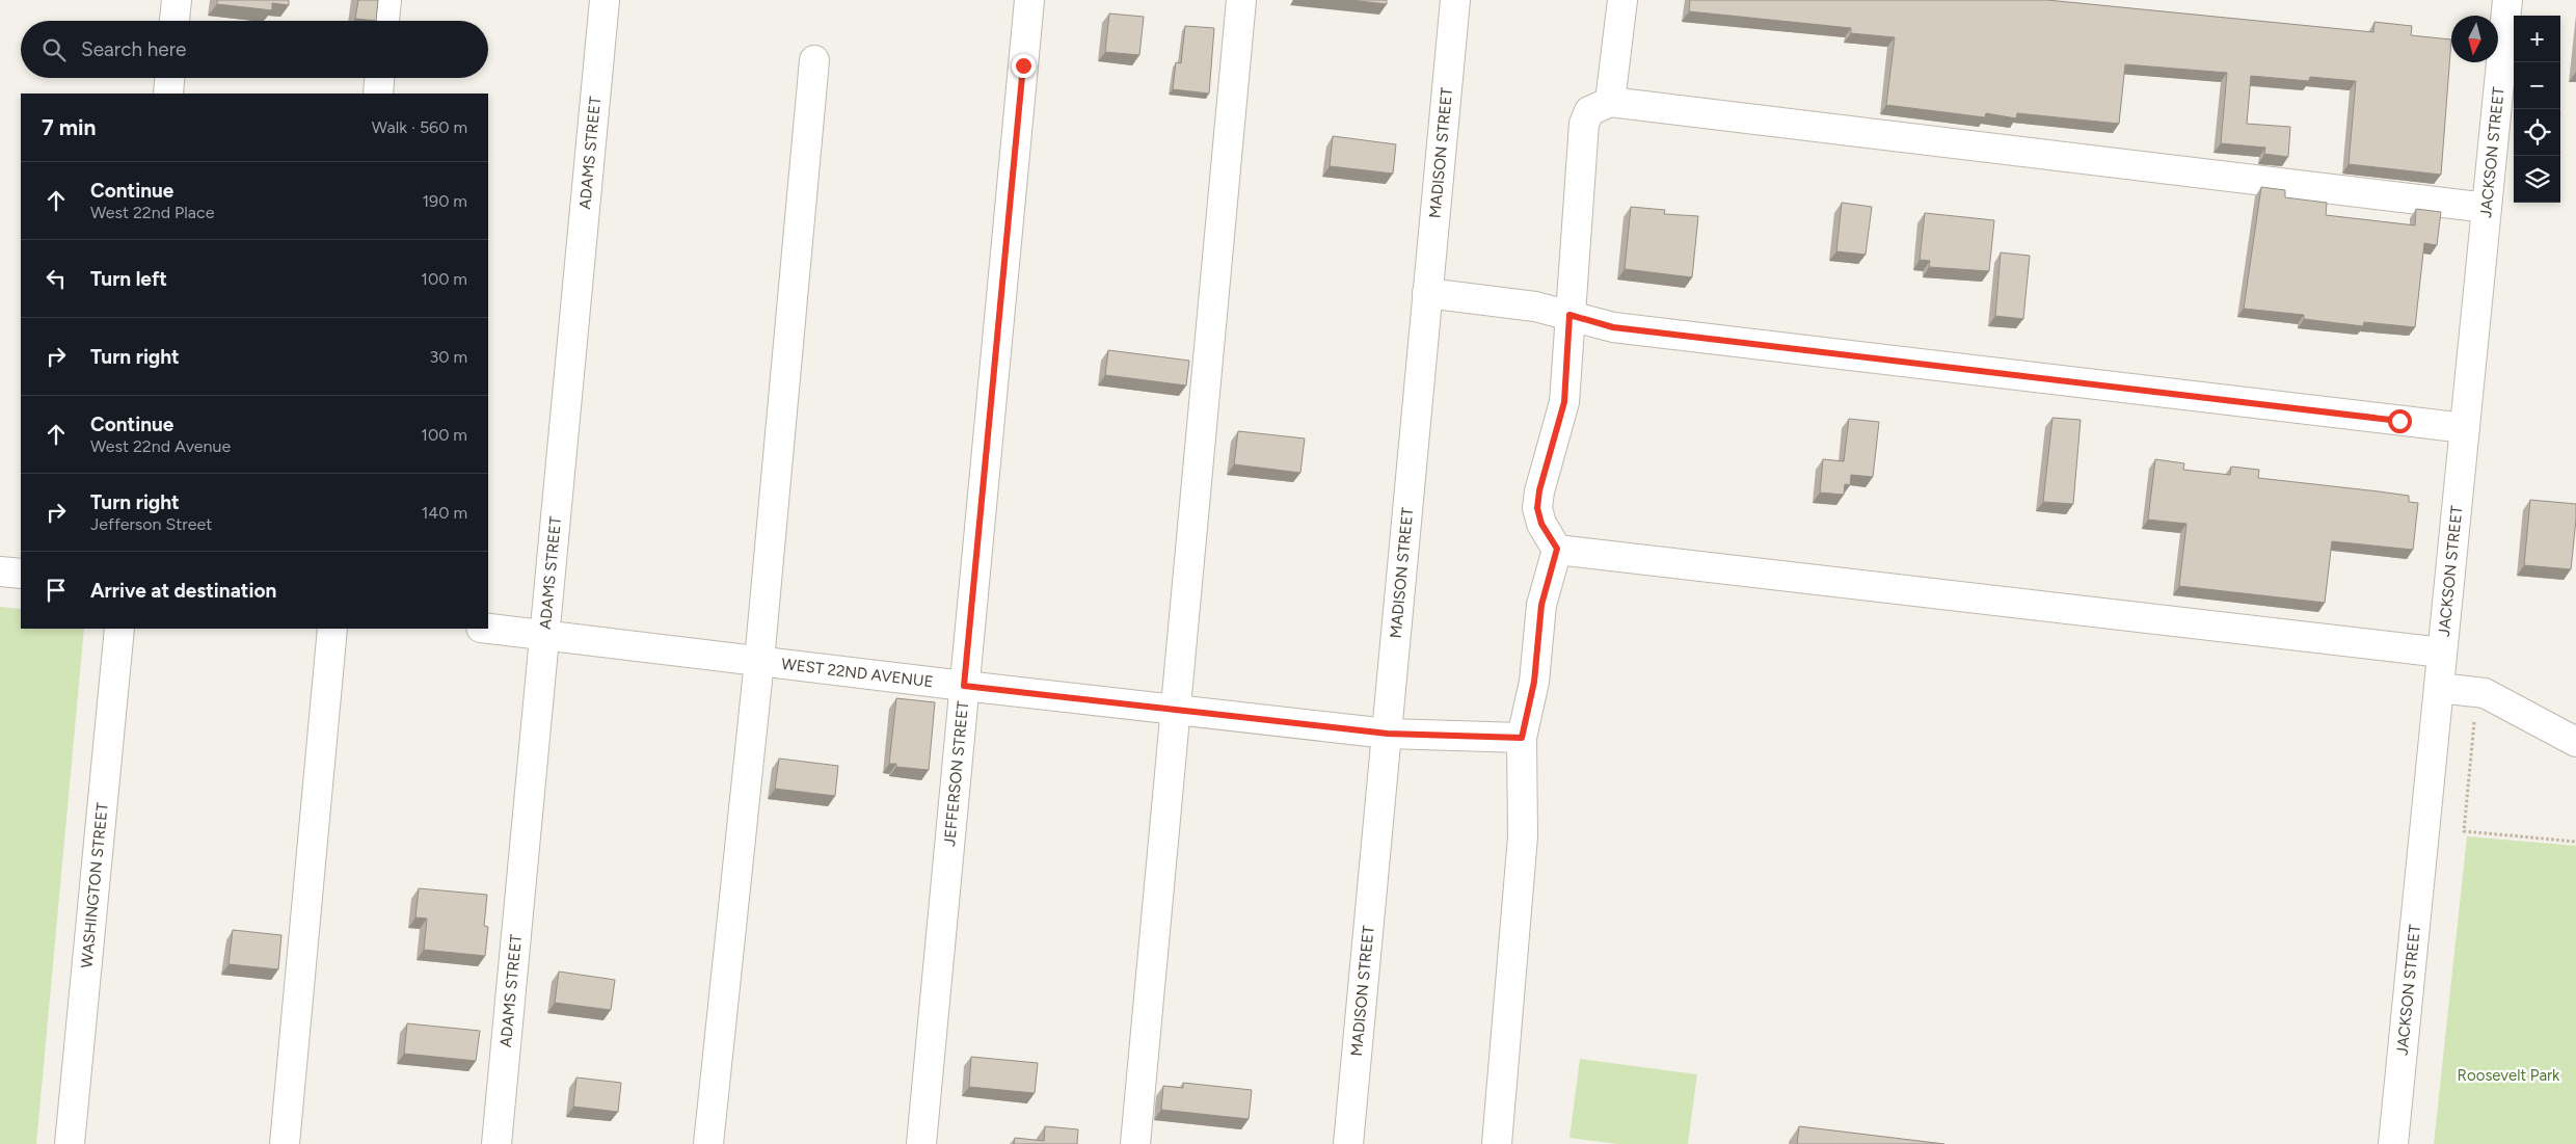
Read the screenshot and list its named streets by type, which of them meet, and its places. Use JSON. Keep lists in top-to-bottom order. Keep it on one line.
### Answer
{"streets":{"street":["ADAMS STREET","MADISON STREET","JACKSON STREET","WEST 22ND AVENUE","JEFFERSON STREET","WASHINGTON STREET"]},"crossings":[["ADAMS STREET","WEST 22ND AVENUE"],["MADISON STREET","WEST 22ND AVENUE"],["WEST 22ND AVENUE","JEFFERSON STREET"]],"parks":["Roosevelt Park"],"north":"bottom","page":{"map_buttons":["+","−"],"search":"Search here","heading":["7 min","Walk · 560 m"],"list":[["Continue","West 22nd Place","190 m"],["Turn left","100 m"],["Turn right","30 m"],["Continue","West 22nd Avenue","100 m"],["Turn right","Jefferson Street","140 m"],"Arrive at destination"]}}
